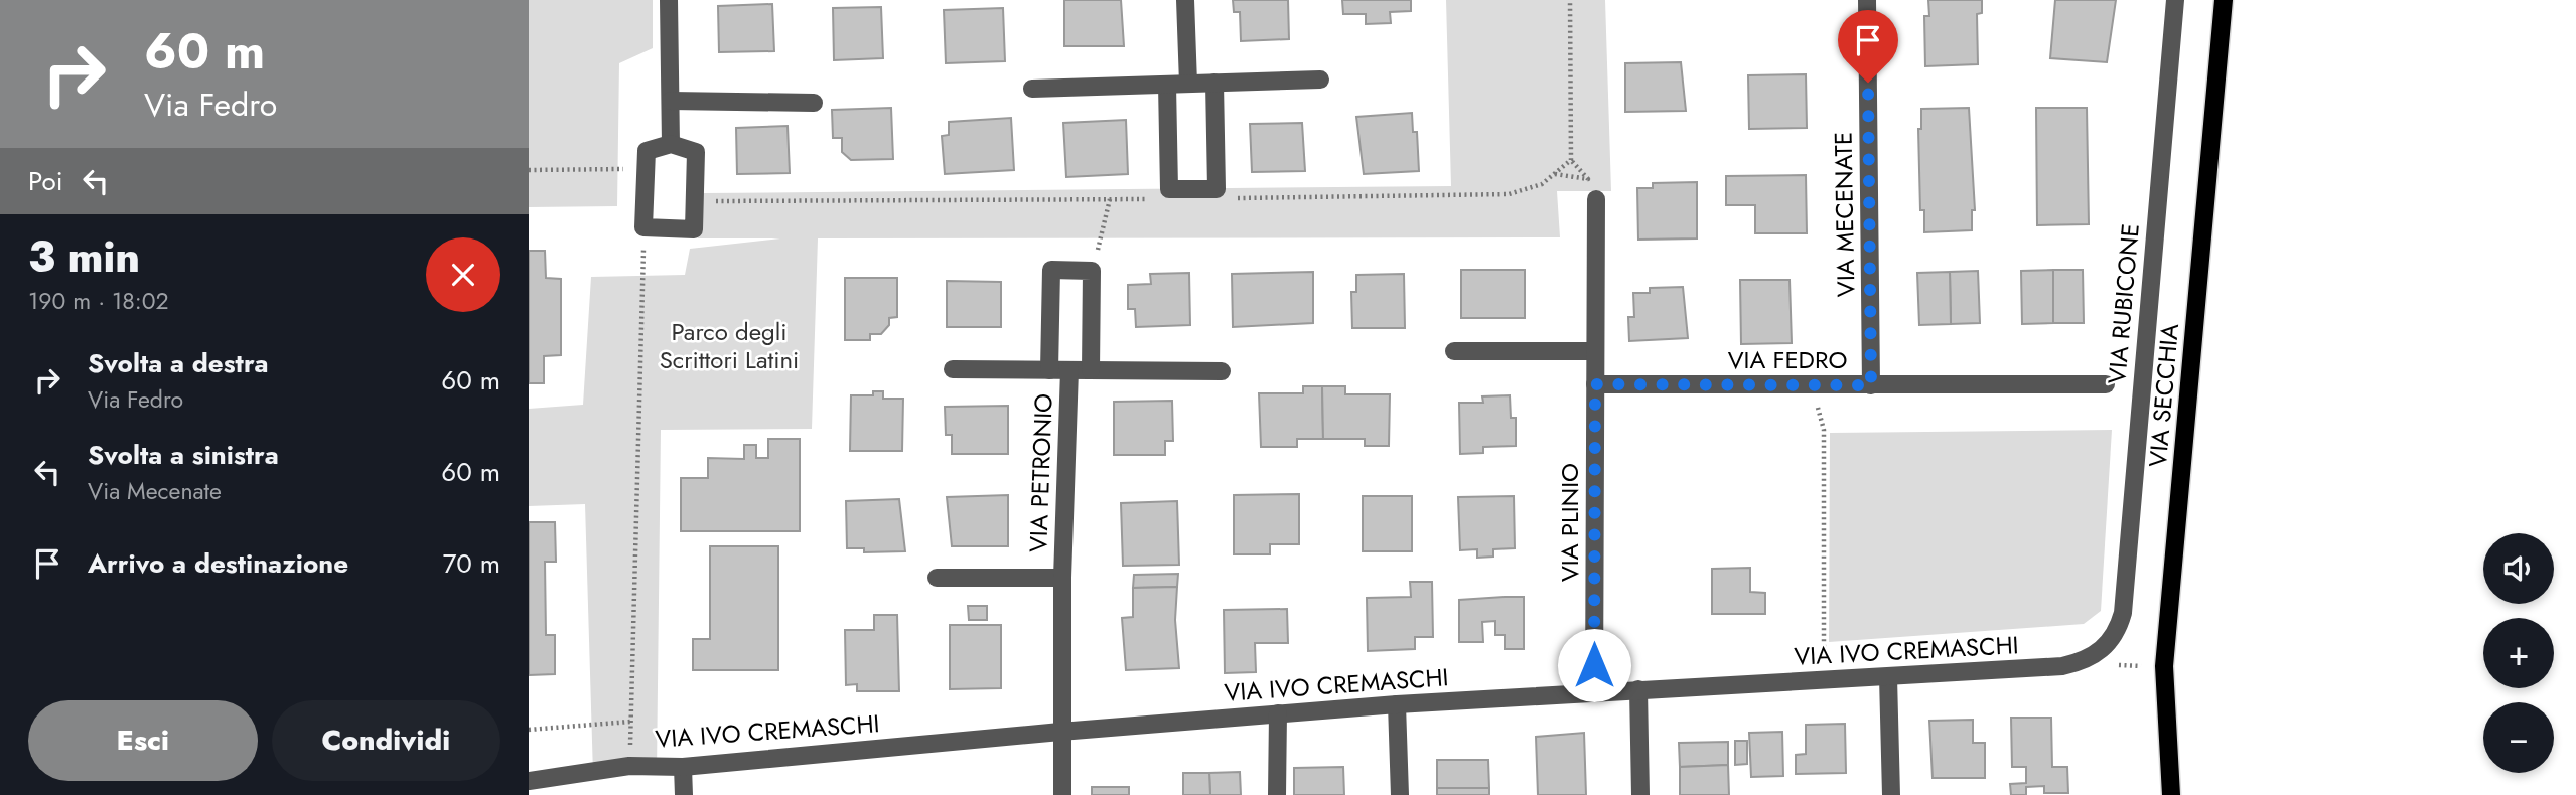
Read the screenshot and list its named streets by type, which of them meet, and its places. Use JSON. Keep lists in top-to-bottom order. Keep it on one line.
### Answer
{"streets":{"main road":["VIA SECCHIA"],"street":["VIA MECENATE","VIA RUBICONE","VIA FEDRO","VIA PETRONIO","VIA PLINIO","VIA IVO CREMASCHI"]},"crossings":[["VIA MECENATE","VIA FEDRO"],["VIA RUBICONE","VIA IVO CREMASCHI"],["VIA FEDRO","VIA PLINIO"],["VIA PETRONIO","VIA IVO CREMASCHI"],["VIA PLINIO","VIA IVO CREMASCHI"]],"parks":["Parco degli Scrittori Latini"],"page":{"turn":["60 m","Via Fedro"],"then":"Poi","heading":["3 min","190 m · 18:02"],"list":[{"name":"Svolta a destra","note":"Via Fedro","value":"60 m"},{"name":"Svolta a sinistra","note":"Via Mecenate","value":"60 m"},{"name":"Arrivo a destinazione","value":"70 m"}],"map_buttons":["+","−"],"buttons":["Esci","Condividi"]}}
